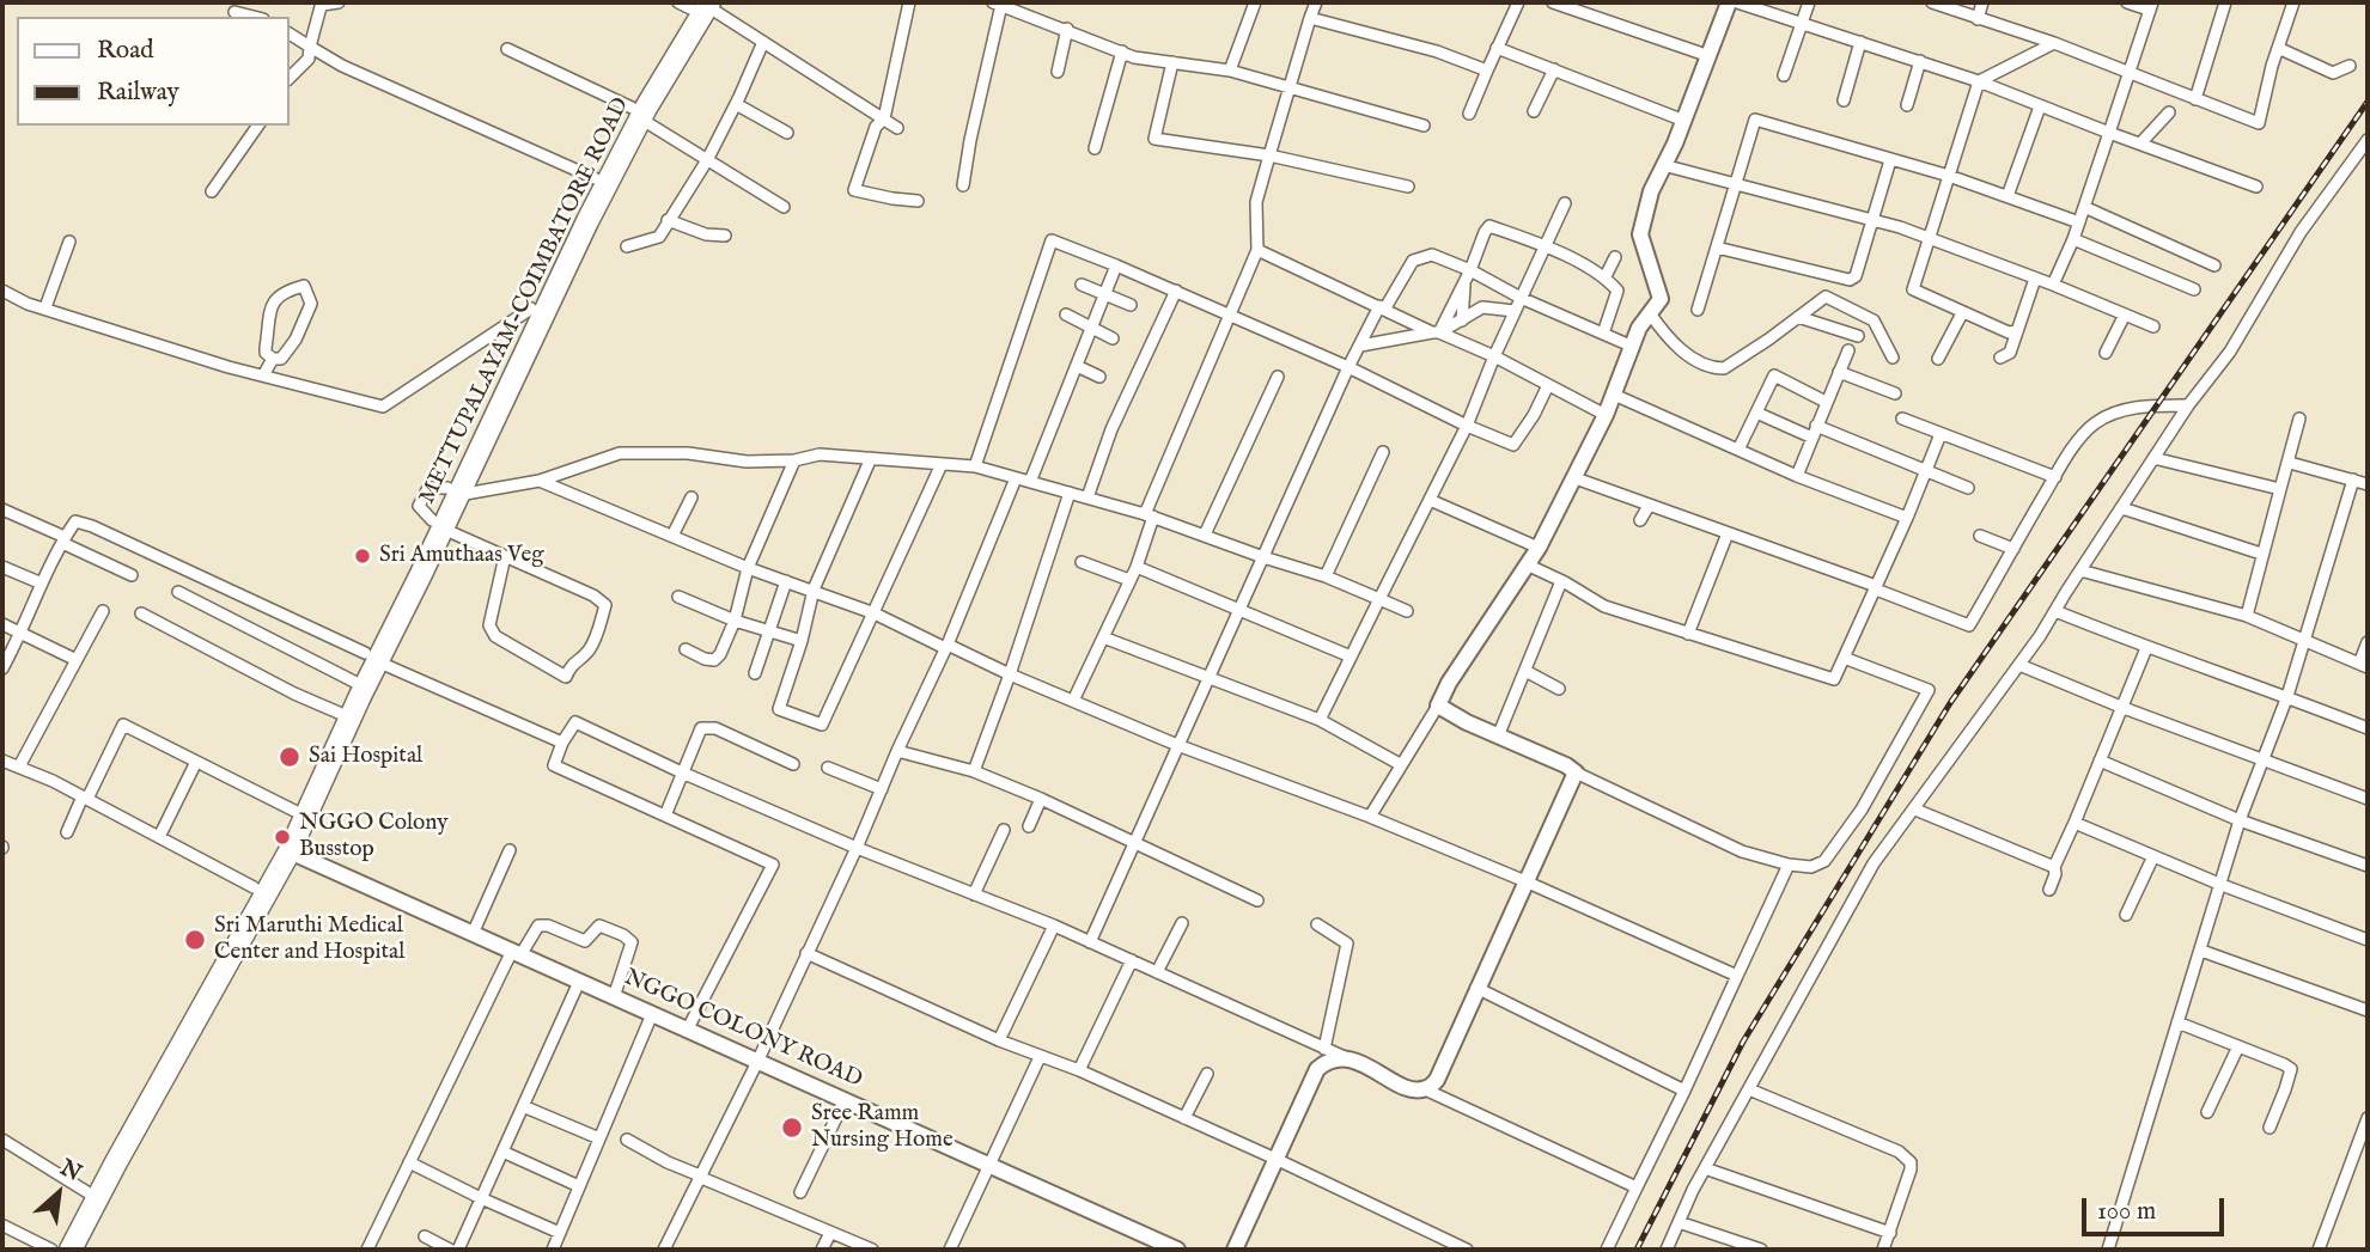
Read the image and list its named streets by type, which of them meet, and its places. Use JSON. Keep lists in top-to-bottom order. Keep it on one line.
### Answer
{"streets":{"highway":["METTUPALAYAM-COIMBATORE ROAD"],"street":["NGGO COLONY ROAD"]},"crossings":[["METTUPALAYAM-COIMBATORE ROAD","NGGO COLONY ROAD"]],"places":["Sri Amuthaas Veg","Sai Hospital","NGGO Colony Busstop","Sri Maruthi Medical Center and Hospital","Sree Ramm Nursing Home"],"legend":["Road","Railway"],"scale_bar":"100 m","north":"top right"}
